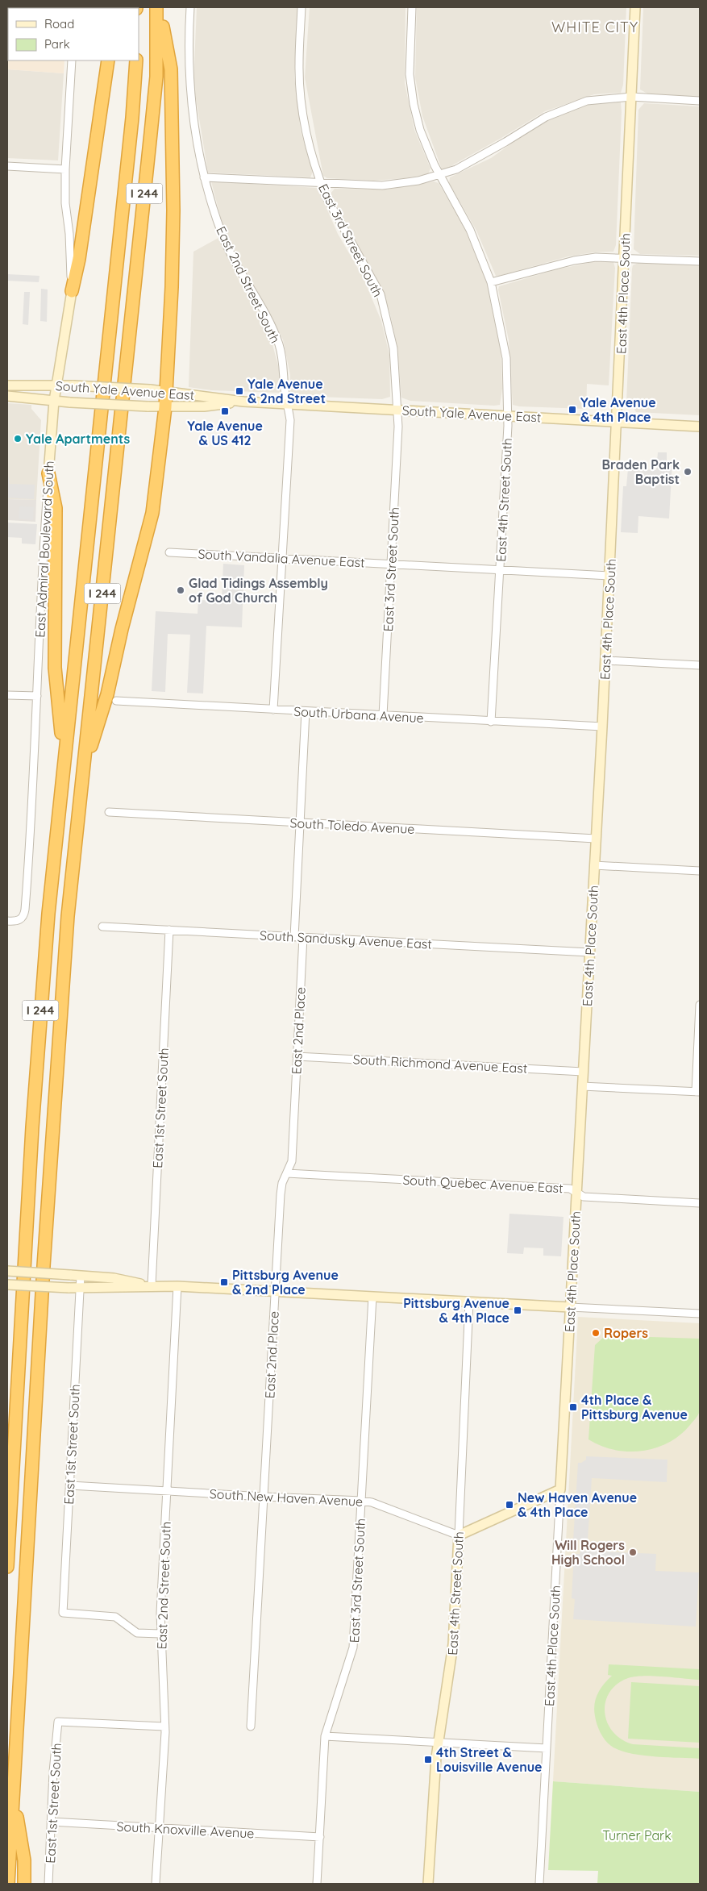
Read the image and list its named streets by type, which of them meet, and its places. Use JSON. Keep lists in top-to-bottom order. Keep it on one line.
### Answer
{"streets":{"highway":["I 244"],"street":["East 3rd Street South","East 2nd Street South","East 4th Place South","South Yale Avenue East","East 4th Street South","East Admiral Boulevard South","South Vandalia Avenue East","South Urbana Avenue","South Toledo Avenue","South Sandusky Avenue East","East 2nd Place","South Richmond Avenue East","East 1st Street South","South Quebec Avenue East","South New Haven Avenue","South Knoxville Avenue"]},"crossings":[["East 3rd Street South","South Yale Avenue East"],["East 3rd Street South","South Vandalia Avenue East"],["East 3rd Street South","South Urbana Avenue"],["East 3rd Street South","South New Haven Avenue"],["East 3rd Street South","South Knoxville Avenue"],["East 2nd Street South","South Yale Avenue East"],["East 2nd Street South","South Vandalia Avenue East"],["East 2nd Street South","South Urbana Avenue"],["East 2nd Street South","East 1st Street South"],["East 2nd Street South","South New Haven Avenue"],["East 2nd Street South","South Knoxville Avenue"],["East 4th Place South","South Yale Avenue East"],["East 4th Place South","South Vandalia Avenue East"],["East 4th Place South","South Urbana Avenue"],["East 4th Place South","South Toledo Avenue"],["East 4th Place South","South Sandusky Avenue East"],["East 4th Place South","South Richmond Avenue East"],["East 4th Place South","South Quebec Avenue East"],["South Yale Avenue East","East 4th Street South"],["South Yale Avenue East","East Admiral Boulevard South"],["East 4th Street South","South Vandalia Avenue East"],["East 4th Street South","South Urbana Avenue"],["East 4th Street South","South New Haven Avenue"],["South Sandusky Avenue East","East 2nd Place"],["South Sandusky Avenue East","East 1st Street South"],["East 2nd Place","South Richmond Avenue East"],["East 2nd Place","South Quebec Avenue East"],["East 2nd Place","South New Haven Avenue"],["East 1st Street South","South New Haven Avenue"],["East 1st Street South","South Knoxville Avenue"]],"districts":["WHITE CITY"],"parks":["Turner Park"],"places":{"transit":["Yale Avenue & 2nd Street","Yale Avenue & 4th Place","Yale Avenue & US 412","Pittsburg Avenue & 2nd Place","Pittsburg Avenue & 4th Place","4th Place & Pittsburg Avenue","New Haven Avenue & 4th Place","4th Street & Louisville Avenue"],"other":["Yale Apartments","Braden Park Baptist","Glad Tidings Assembly of God Church","Ropers","Will Rogers High School"]},"legend":["Road","Park"]}
